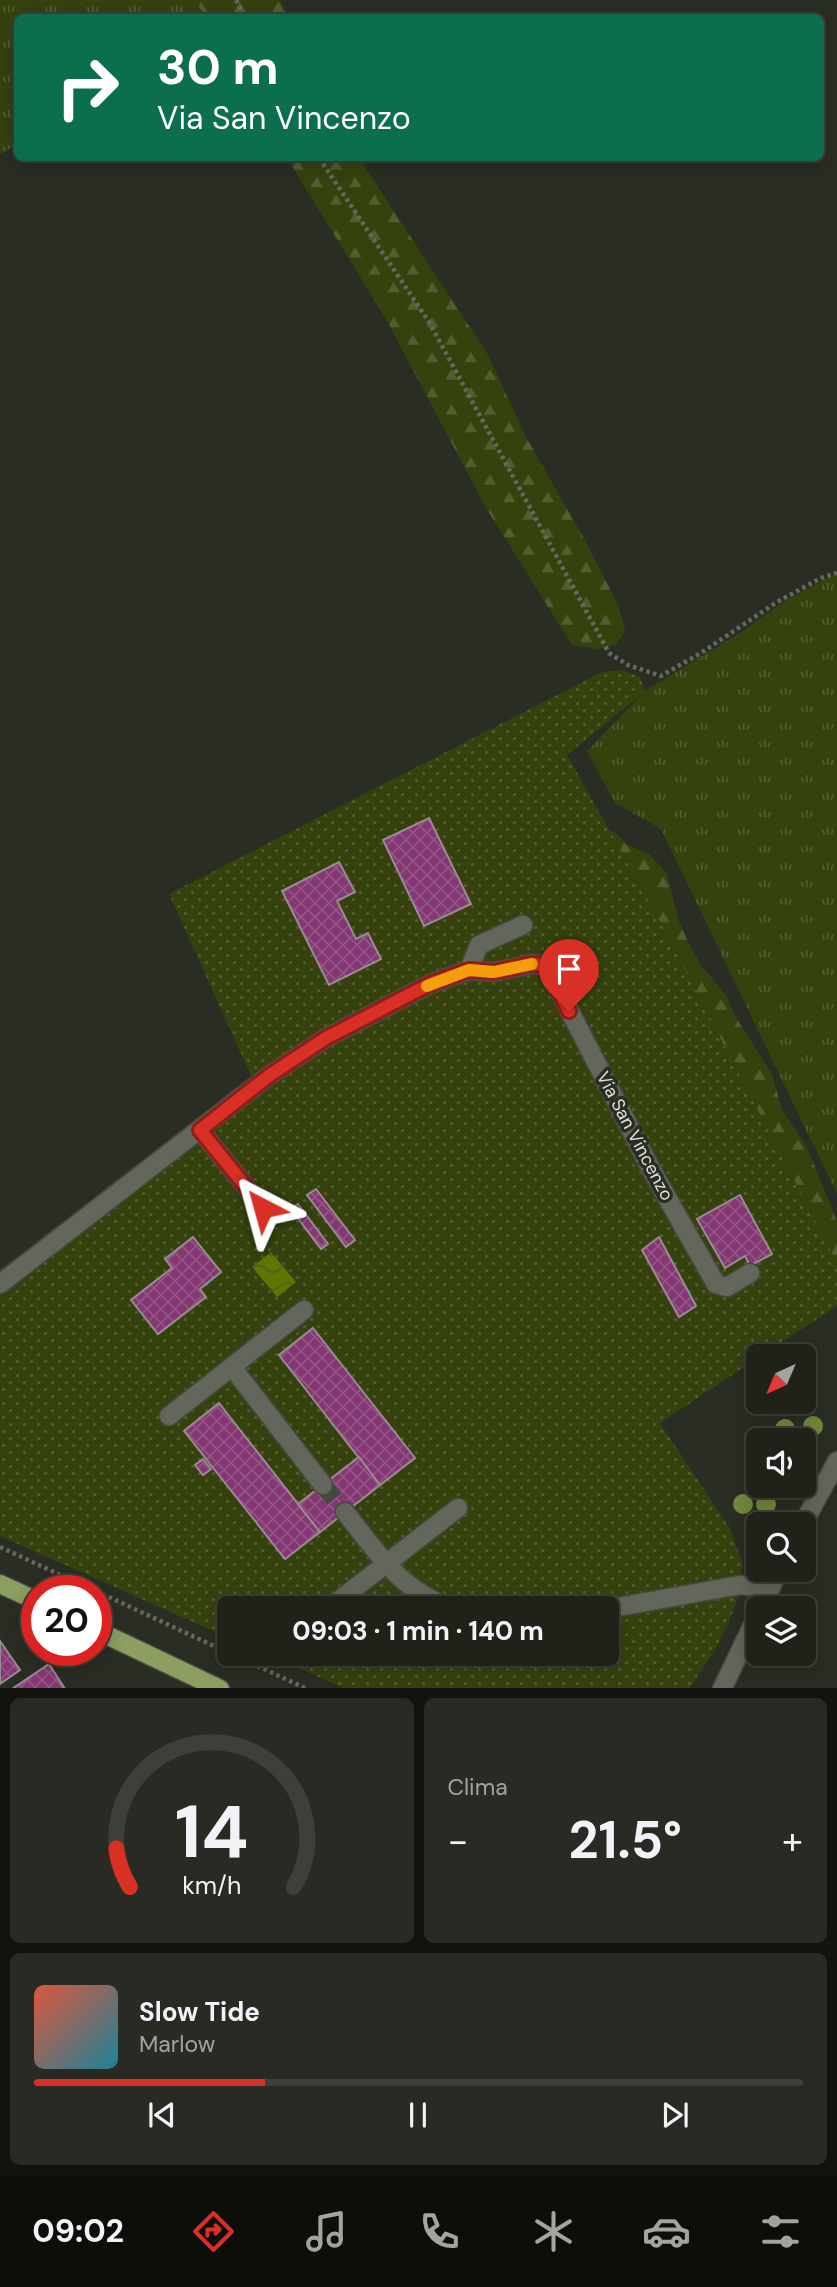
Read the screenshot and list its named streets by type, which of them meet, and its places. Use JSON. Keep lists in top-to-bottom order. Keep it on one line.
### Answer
{"streets":{"street":["Via San Vincenzo"]},"north":"bottom left","page":{"turn":["30 m","Via San Vincenzo"],"limit":"20","trip":"09:03 · 1 min · 140 m","tile":"Clima","heat":["−","21.5°","+"],"song":["Slow Tide","Marlow"],"tabs":"09:02","gauge":["14","km/h"]}}
